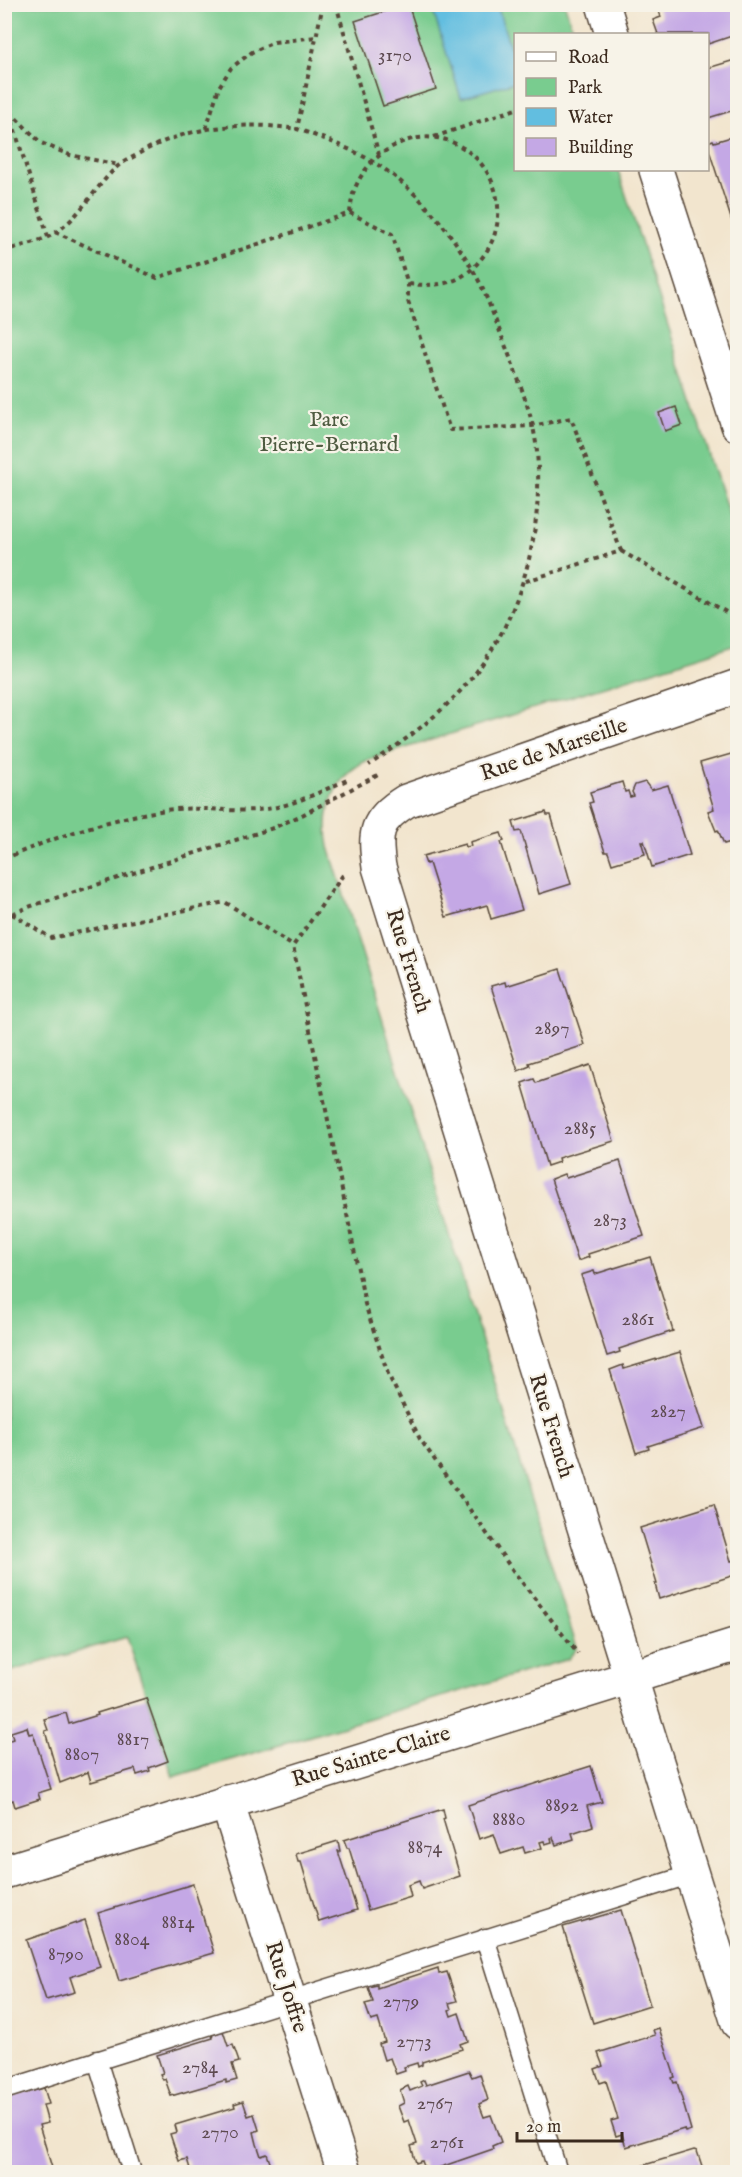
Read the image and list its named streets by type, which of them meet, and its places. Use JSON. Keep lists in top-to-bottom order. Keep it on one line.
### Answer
{"streets":{"street":["Rue de Marseille","Rue French","Rue Sainte-Claire","Rue Joffre"]},"crossings":[["Rue de Marseille","Rue French"],["Rue French","Rue Sainte-Claire"],["Rue Sainte-Claire","Rue Joffre"]],"parks":["Parc Pierre-Bernard"],"house_numbers":["3170","2897","2885","2873","2861","2827","8817","8807","8892","8880","8874","8814","8804","8790","2779","2773","2784","2767","2770","2761"],"legend":["Road","Park","Water","Building"],"scale_bar":"20 m"}
